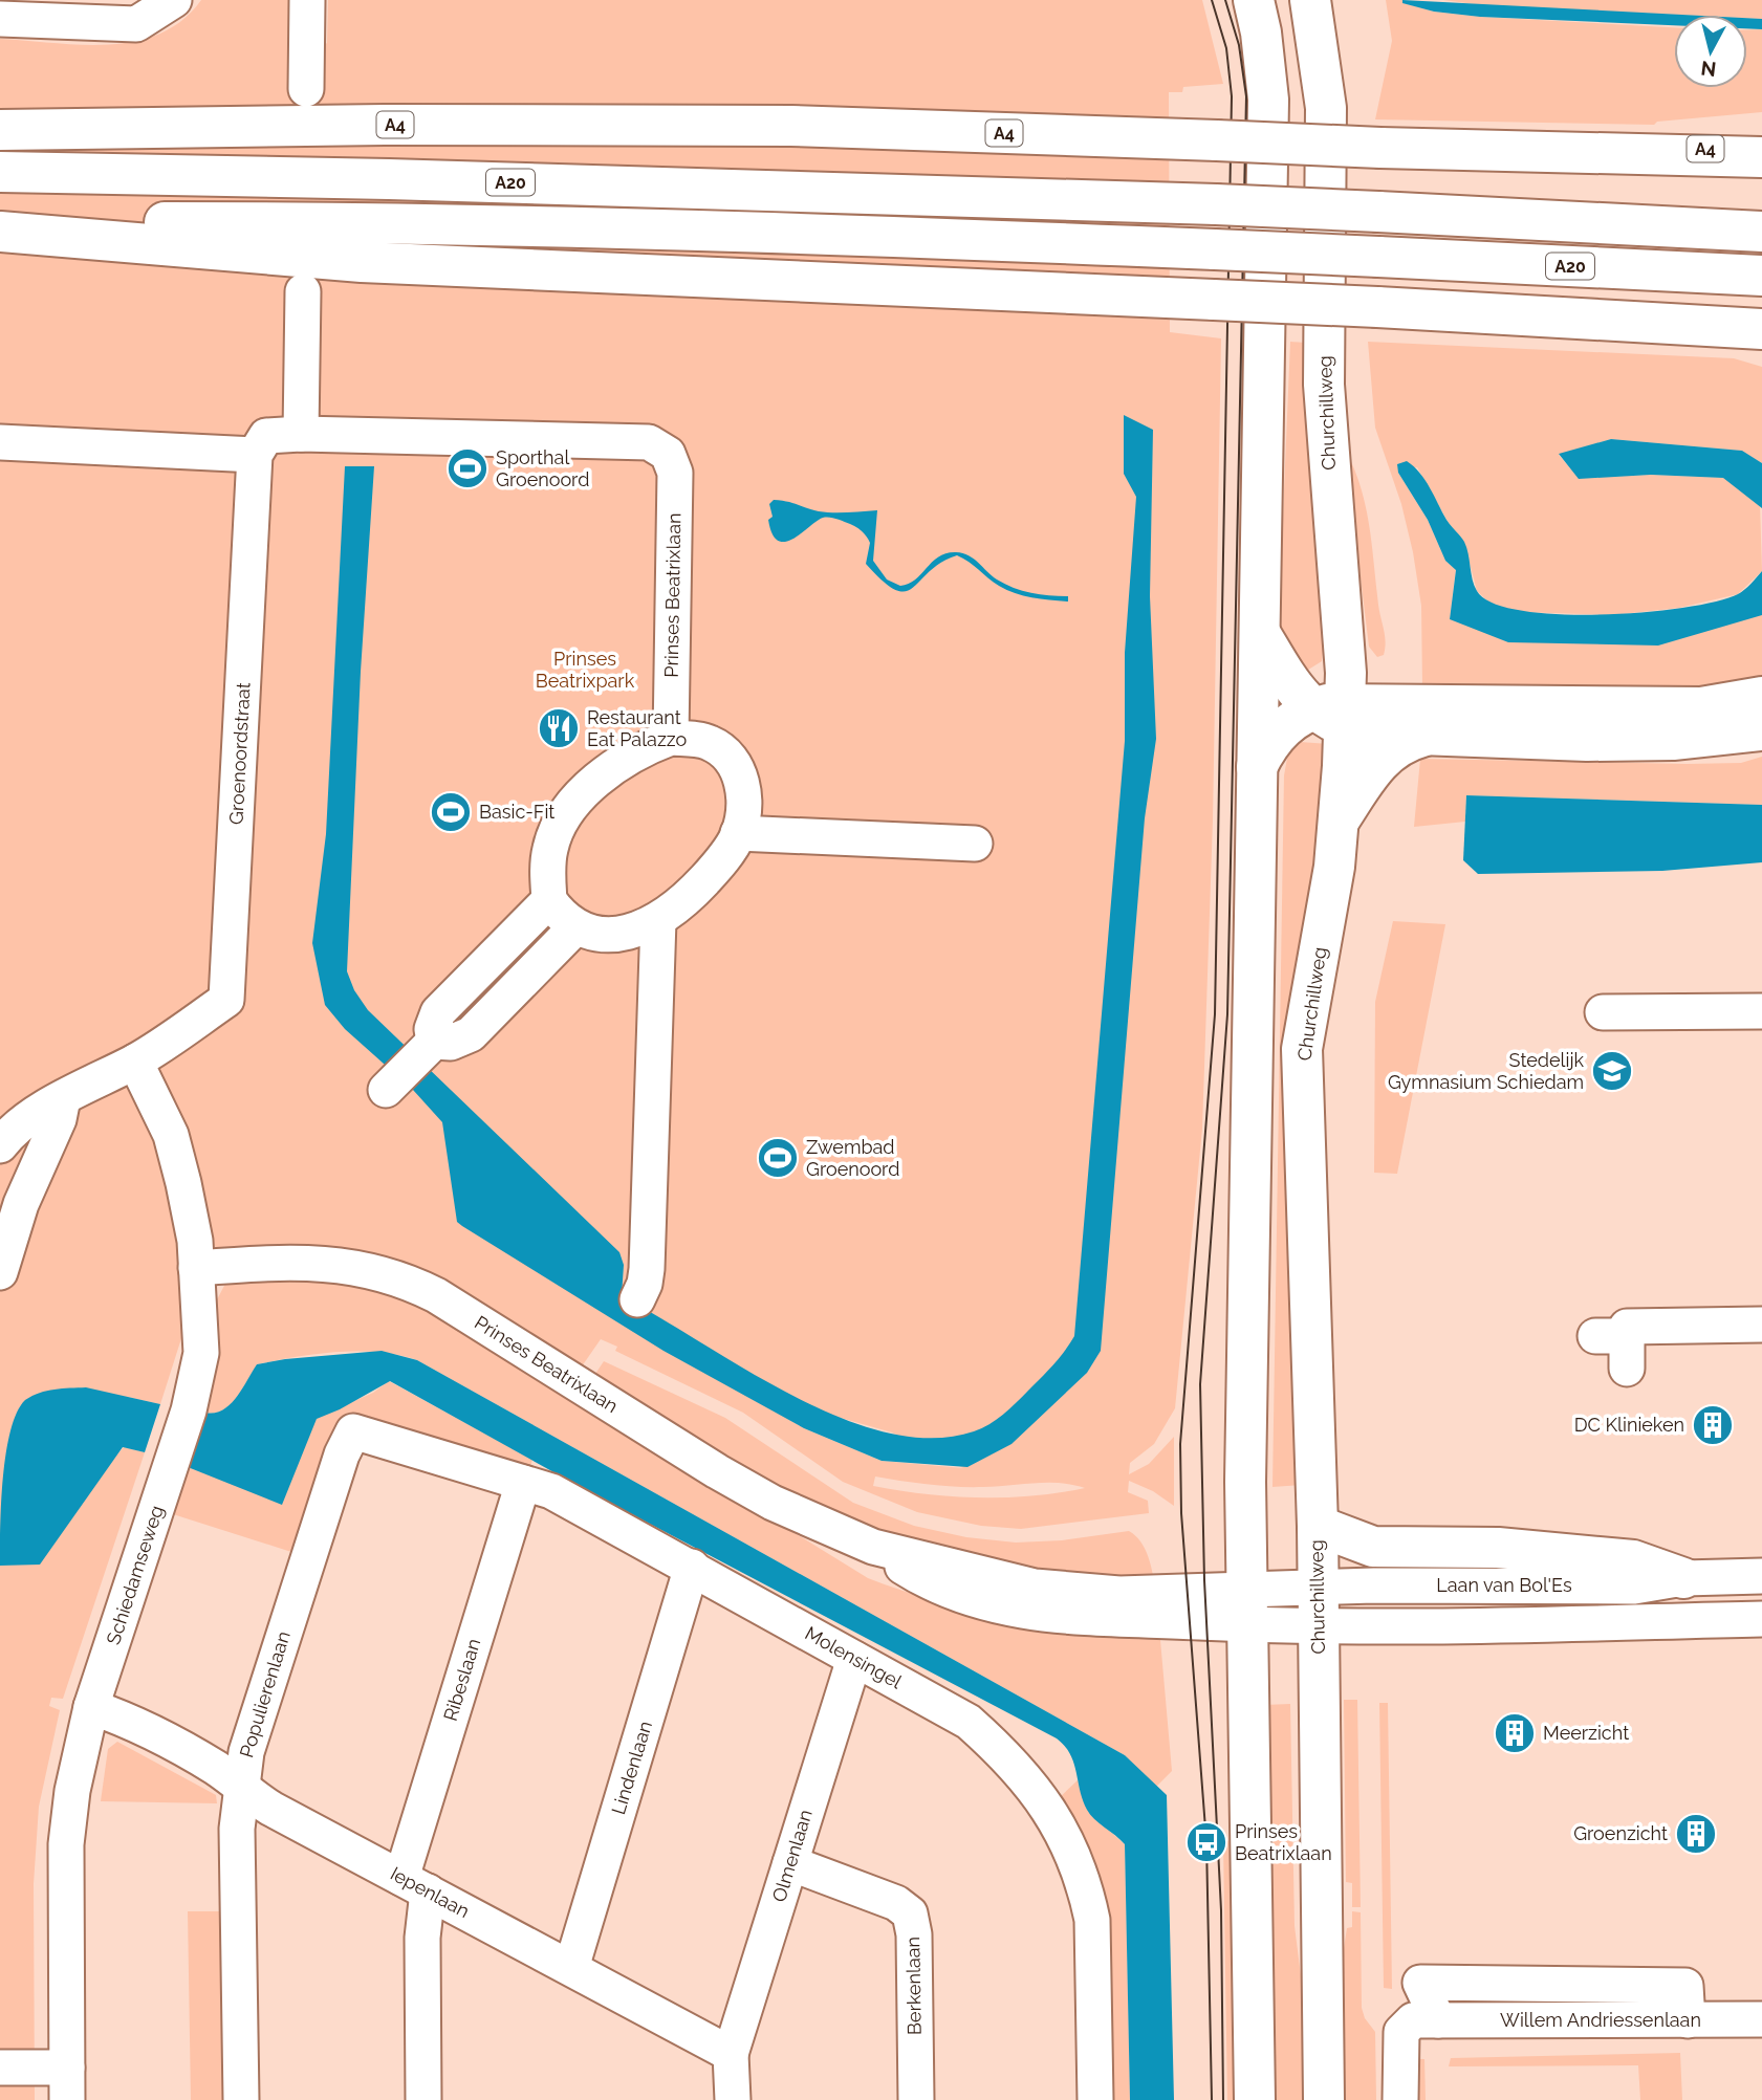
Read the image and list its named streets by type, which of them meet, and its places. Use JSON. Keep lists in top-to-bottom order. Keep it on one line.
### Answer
{"streets":{"main road":["A4","A20","Churchillweg"],"street":["Prinses Beatrixlaan","Groenoordstraat","Schiedamseweg","Laan van Bol'Es","Molensingel","Ribeslaan","Populierenlaan","Lindenlaan","Olmenlaan","Iepenlaan","Berkenlaan","Willem Andriessenlaan"]},"crossings":[["Churchillweg","Laan van Bol'Es"],["Prinses Beatrixlaan","Schiedamseweg"],["Prinses Beatrixlaan","Laan van Bol'Es"],["Groenoordstraat","Schiedamseweg"],["Schiedamseweg","Iepenlaan"],["Molensingel","Ribeslaan"],["Molensingel","Populierenlaan"],["Molensingel","Lindenlaan"],["Molensingel","Olmenlaan"],["Ribeslaan","Iepenlaan"],["Populierenlaan","Iepenlaan"],["Lindenlaan","Iepenlaan"],["Olmenlaan","Iepenlaan"],["Olmenlaan","Berkenlaan"]],"parks":["Prinses Beatrixpark"],"places":{"sports":["Sporthal Groenoord","Basic-Fit","Zwembad Groenoord"],"restaurant":["Restaurant Eat Palazzo"],"school or university":["Stedelijk Gymnasium Schiedam"],"building":["DC Klinieken","Meerzicht","Groenzicht"],"bus stop":["Prinses Beatrixlaan"]},"north":"bottom"}
